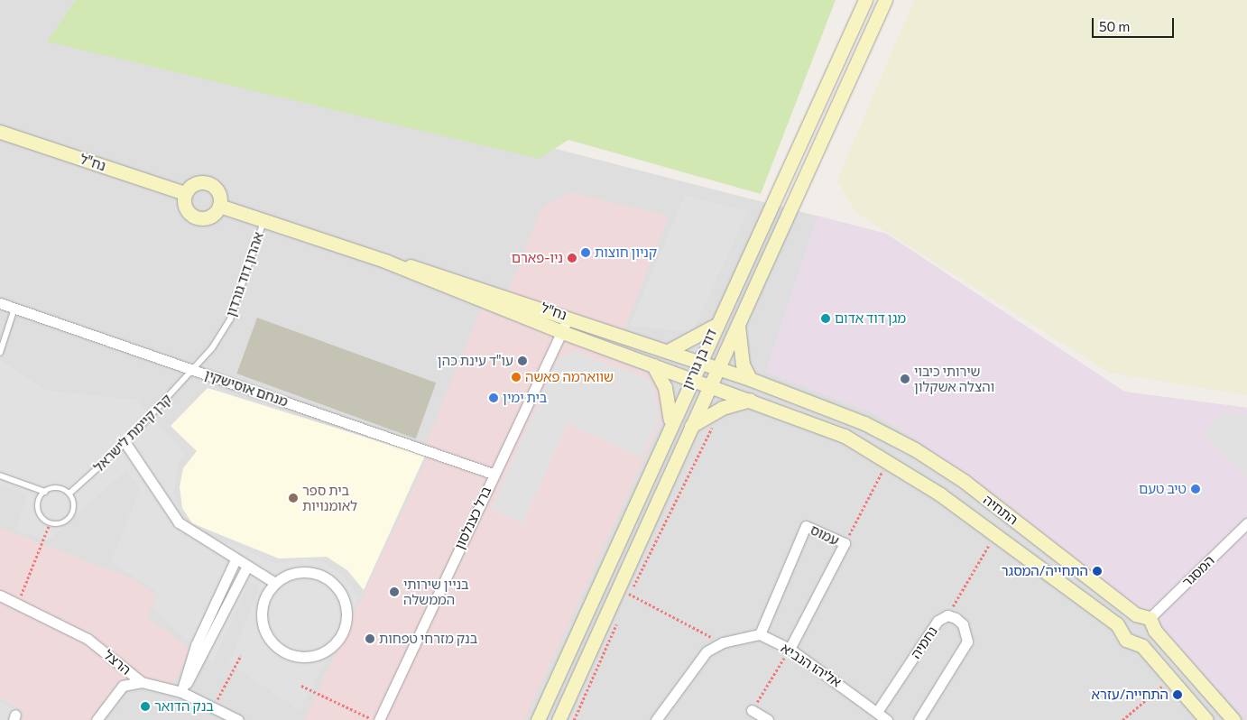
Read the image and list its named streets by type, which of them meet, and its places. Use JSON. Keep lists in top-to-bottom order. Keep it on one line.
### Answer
{"streets":{"street":["נח\"ל","דוד בן גוריון","מנחם אוסישקין","התחיה","ברל כצנלסון","עמוס","המסגר","נחמיה","הרצל","אליהו הנביא"],"lane":["אהרון דוד גורדון","קרן קיימת לישראל"]},"crossings":[["נח\"ל","אהרון דוד גורדון"],["נח\"ל","דוד בן גוריון"],["נח\"ל","התחיה"],["נח\"ל","ברל כצנלסון"],["אהרון דוד גורדון","מנחם אוסישקין"],["אהרון דוד גורדון","קרן קיימת לישראל"],["דוד בן גוריון","התחיה"],["מנחם אוסישקין","קרן קיימת לישראל"],["מנחם אוסישקין","ברל כצנלסון"],["התחיה","המסגר"],["עמוס","אליהו הנביא"],["נחמיה","אליהו הנביא"]],"places":["קניון חוצות","ניו-פארם","מגן דוד אדום","עו\"ד עינת כהן","שווארמה פאשה","שירותי כיבוי והצלה אשקלון","בית ימין","טיב טעם","בית ספר לאומנויות","התחייה/המסגר","בניין שירותי הממשלה","בנק מזרחי טפחות","התחייה/עזרא","בנק הדואר"],"scale_bar":"50 m"}
